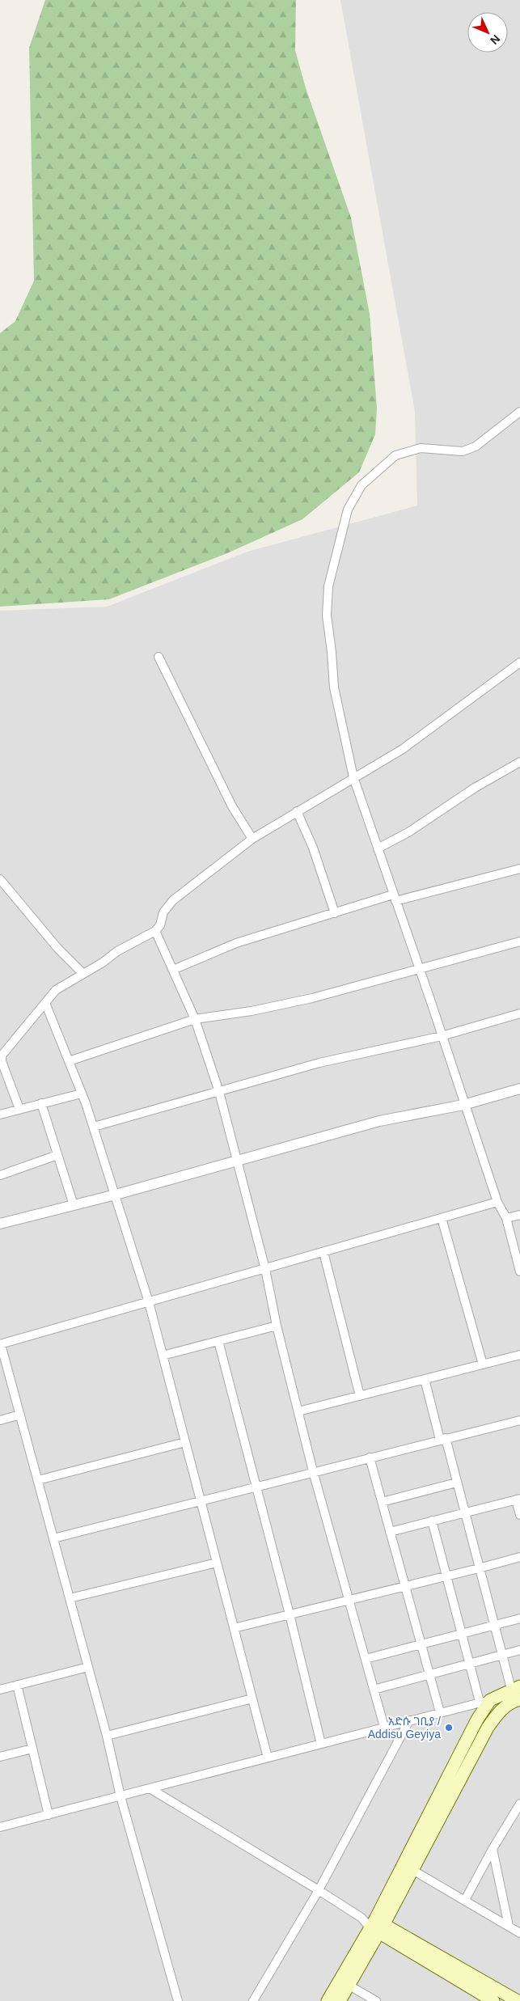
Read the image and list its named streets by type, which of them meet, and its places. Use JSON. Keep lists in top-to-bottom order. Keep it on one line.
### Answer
{"places":["አድሱ ገቢያ / Addisu Geyiya"],"north":"bottom right"}
